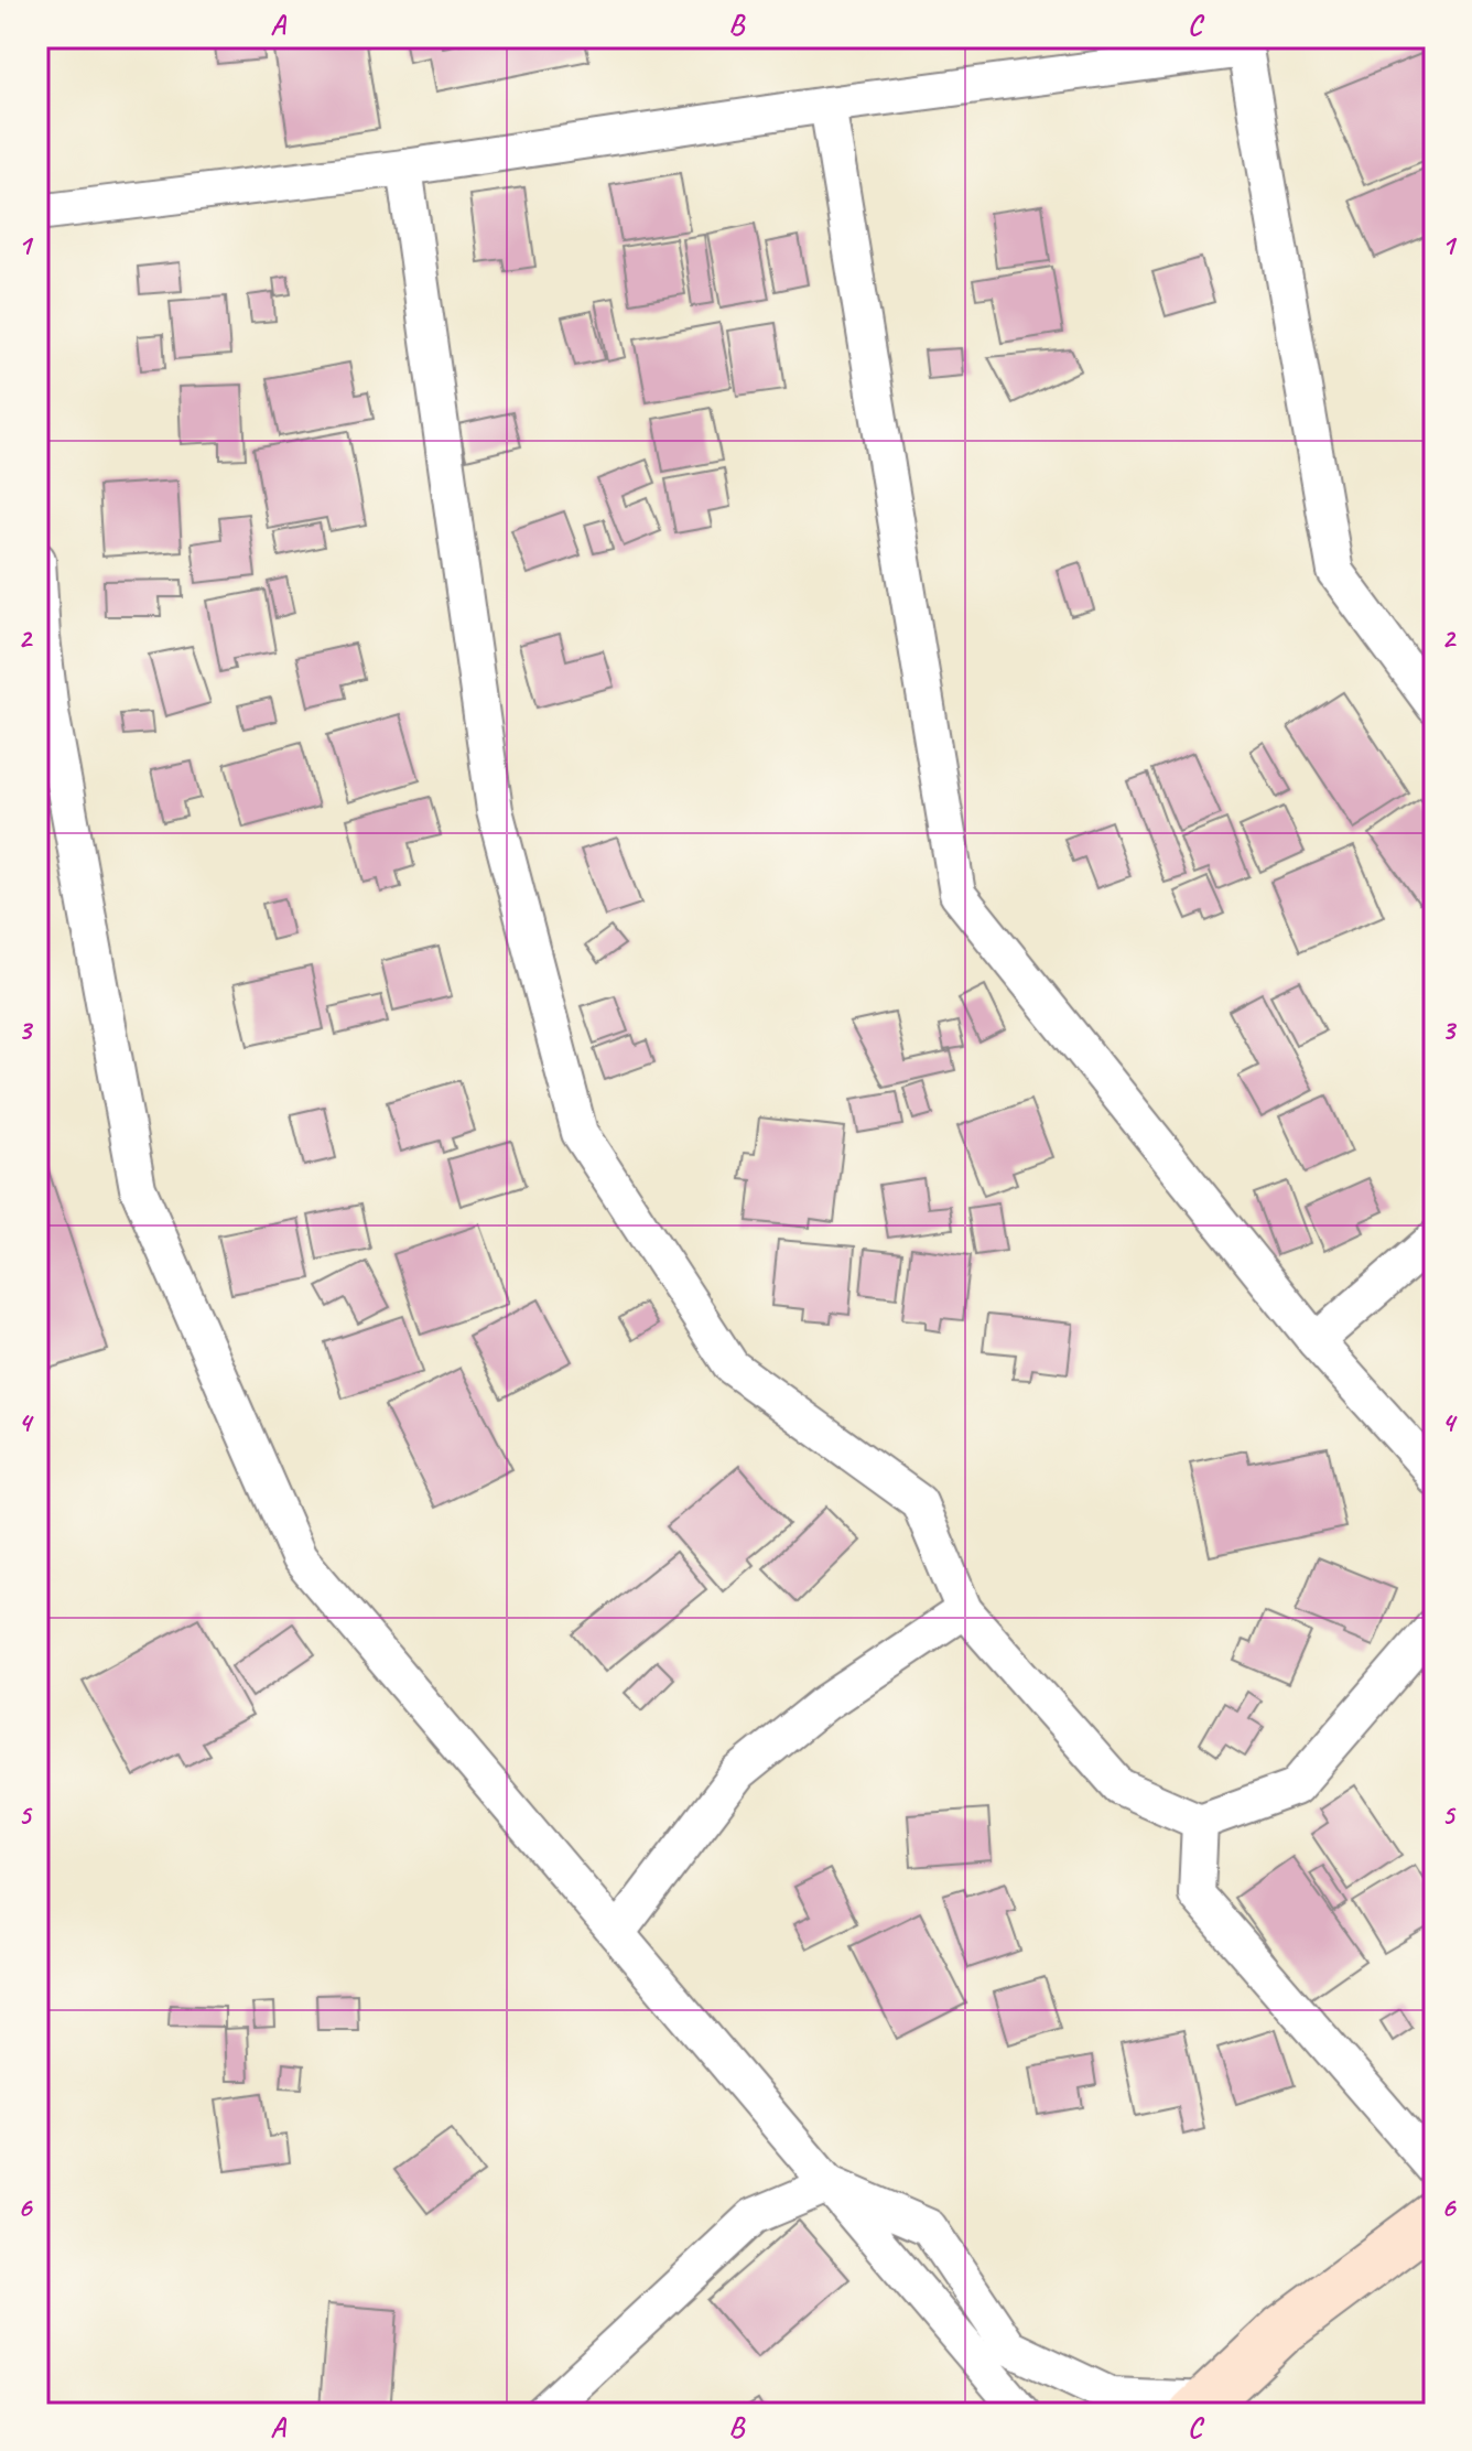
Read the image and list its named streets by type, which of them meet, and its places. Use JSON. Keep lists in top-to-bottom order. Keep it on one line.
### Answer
{"grid":{"columns":["A","B","C"],"rows":["1","2","3","4","5","6"]}}
